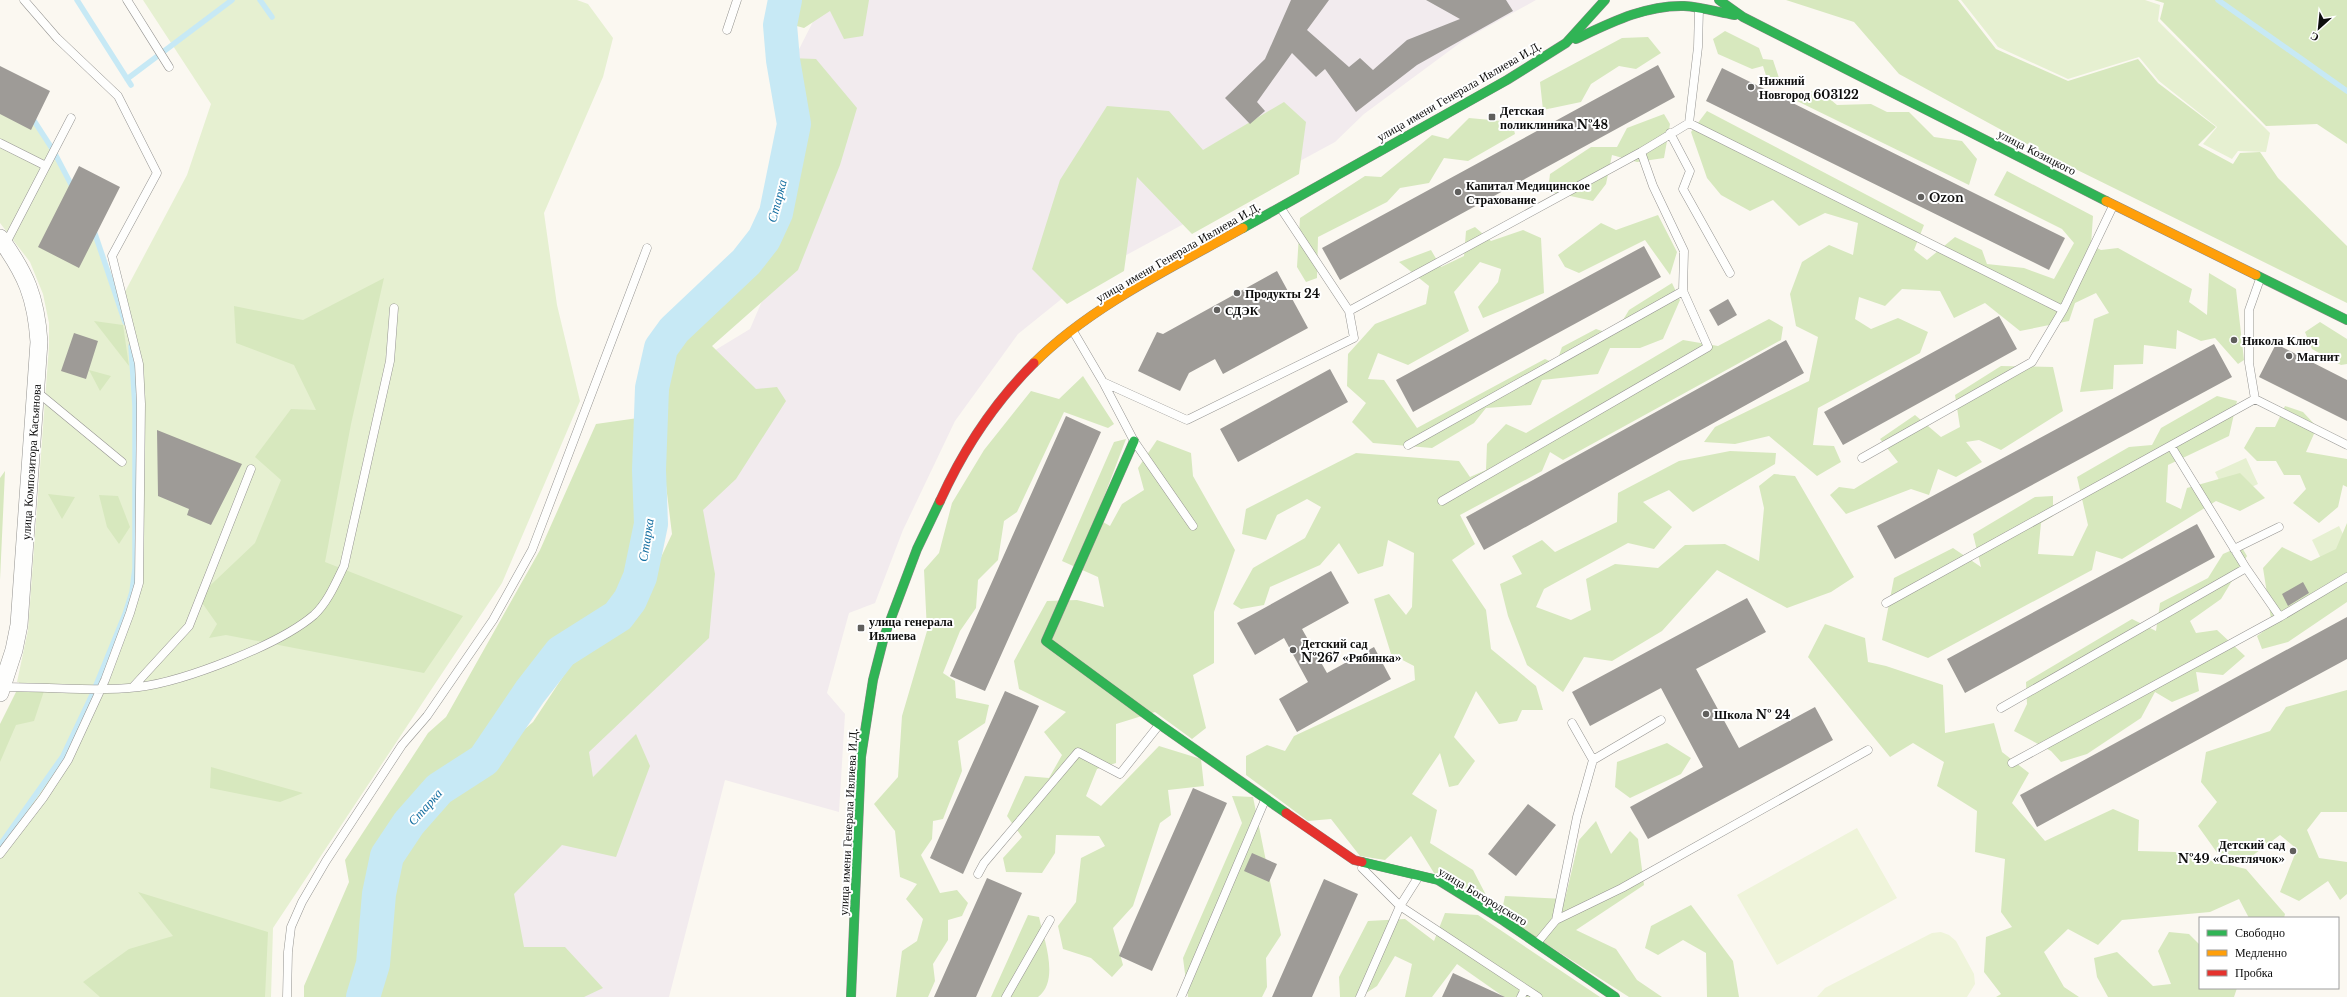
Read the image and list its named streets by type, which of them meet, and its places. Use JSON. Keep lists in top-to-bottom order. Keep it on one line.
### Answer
{"streets":{"street":["улица имени Генерала Ивлиева И.Д.","улица Козицкого","улица Композитора Касьянова","улица Богородского"]},"water":["Старка"],"places":{"other":["Нижний Новгород 603122","Капитал Медицинское Страхование","Ozon","Продукты 24","СДЭК","Никола Ключ","Магнит","Детский сад №267 «Рябинка»","Школа № 24","Детский сад №49 «Светлячок»"],"transit":["Детская поликлиника №48","улица генерала Ивлиева"]},"legend":["Свободно","Медленно","Пробка"],"north":"bottom left"}
